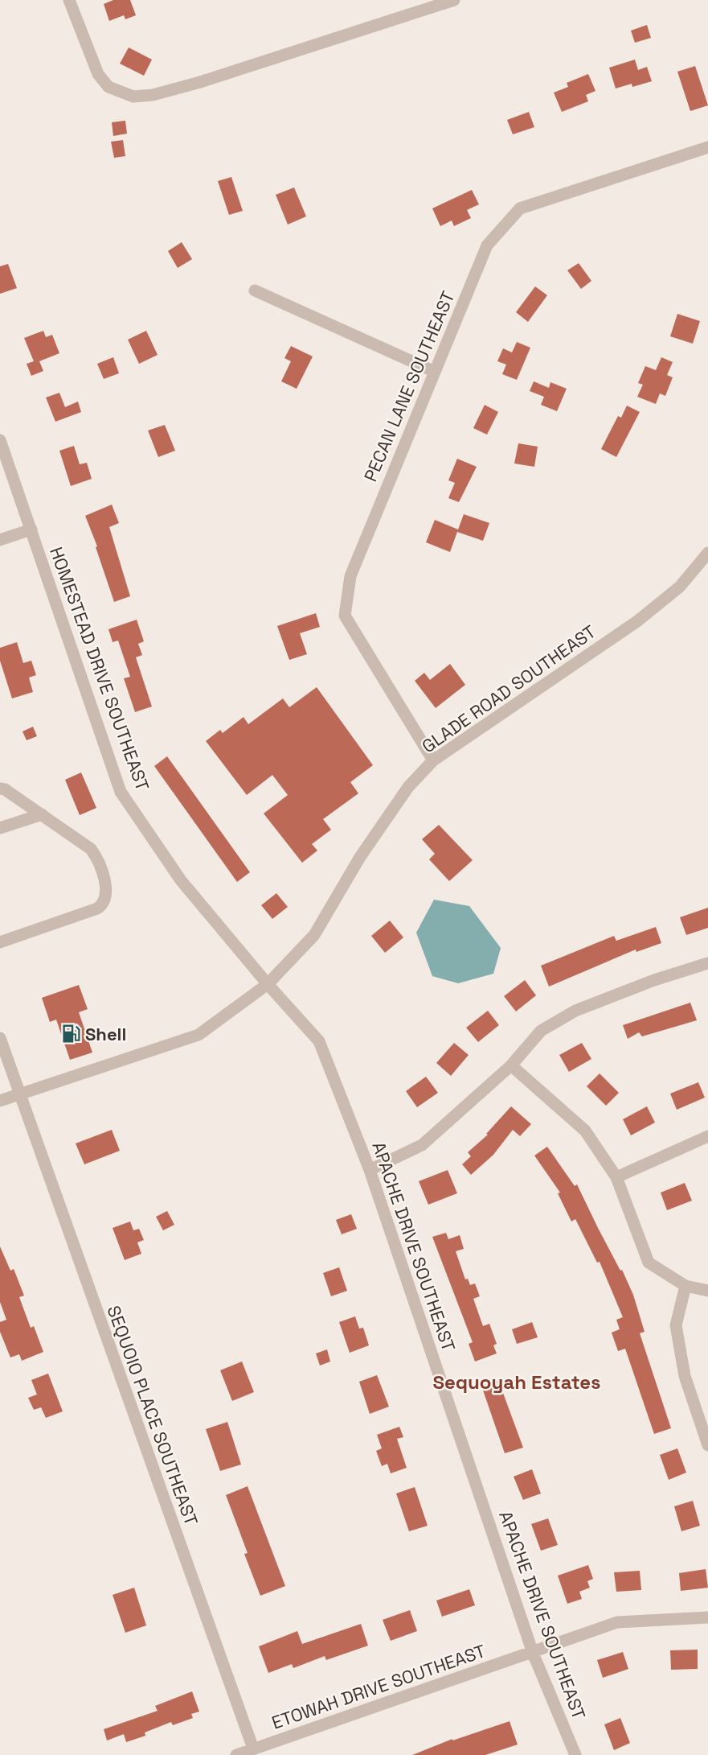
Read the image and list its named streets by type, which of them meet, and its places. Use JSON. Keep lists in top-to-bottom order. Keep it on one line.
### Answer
{"streets":{"street":["PECAN LANE SOUTHEAST","HOMESTEAD DRIVE SOUTHEAST","GLADE ROAD SOUTHEAST","APACHE DRIVE SOUTHEAST","SEQUOIO PLACE SOUTHEAST","ETOWAH DRIVE SOUTHEAST"]},"crossings":[["PECAN LANE SOUTHEAST","GLADE ROAD SOUTHEAST"],["HOMESTEAD DRIVE SOUTHEAST","GLADE ROAD SOUTHEAST"],["HOMESTEAD DRIVE SOUTHEAST","APACHE DRIVE SOUTHEAST"],["GLADE ROAD SOUTHEAST","APACHE DRIVE SOUTHEAST"],["GLADE ROAD SOUTHEAST","SEQUOIO PLACE SOUTHEAST"],["APACHE DRIVE SOUTHEAST","ETOWAH DRIVE SOUTHEAST"],["SEQUOIO PLACE SOUTHEAST","ETOWAH DRIVE SOUTHEAST"]],"districts":["Sequoyah Estates"],"places":{"fuel station":["Shell"]}}
